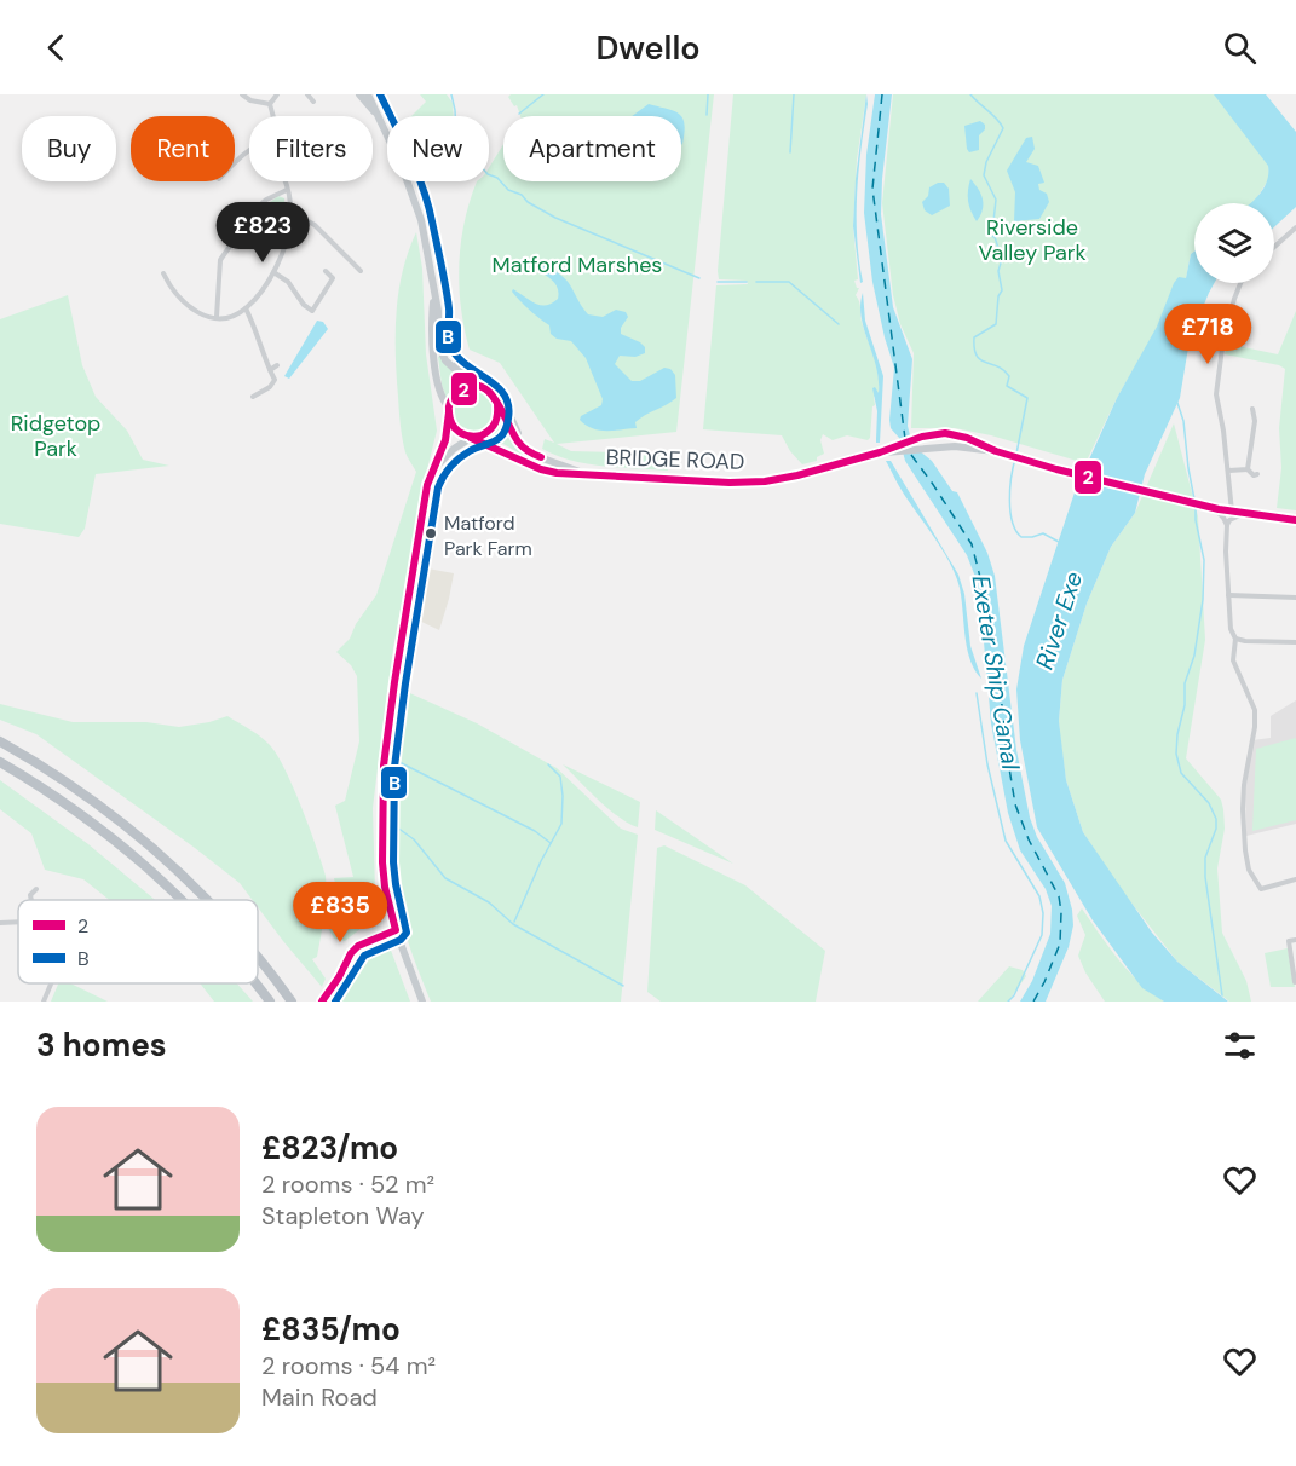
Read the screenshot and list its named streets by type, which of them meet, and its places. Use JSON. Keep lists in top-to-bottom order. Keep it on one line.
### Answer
{"streets":{"main road":["BRIDGE ROAD"]},"water":["River Exe","Exeter Ship Canal"],"parks":["Riverside Valley Park","Matford Marshes","Ridgetop Park"],"places":["Matford Park Farm"],"lines":["transit line B","transit line 2"],"legend":["2","B"],"page":{"header":"Dwello","chip":["Buy","Rent","Filters","New","Apartment"],"price":["£823","£718","£835"],"heading":"3 homes","list":[{"name":"£823/mo","note":"2 rooms · 52 m² · Stapleton Way"},{"name":"£835/mo","note":"2 rooms · 54 m² · Main Road"}]}}
